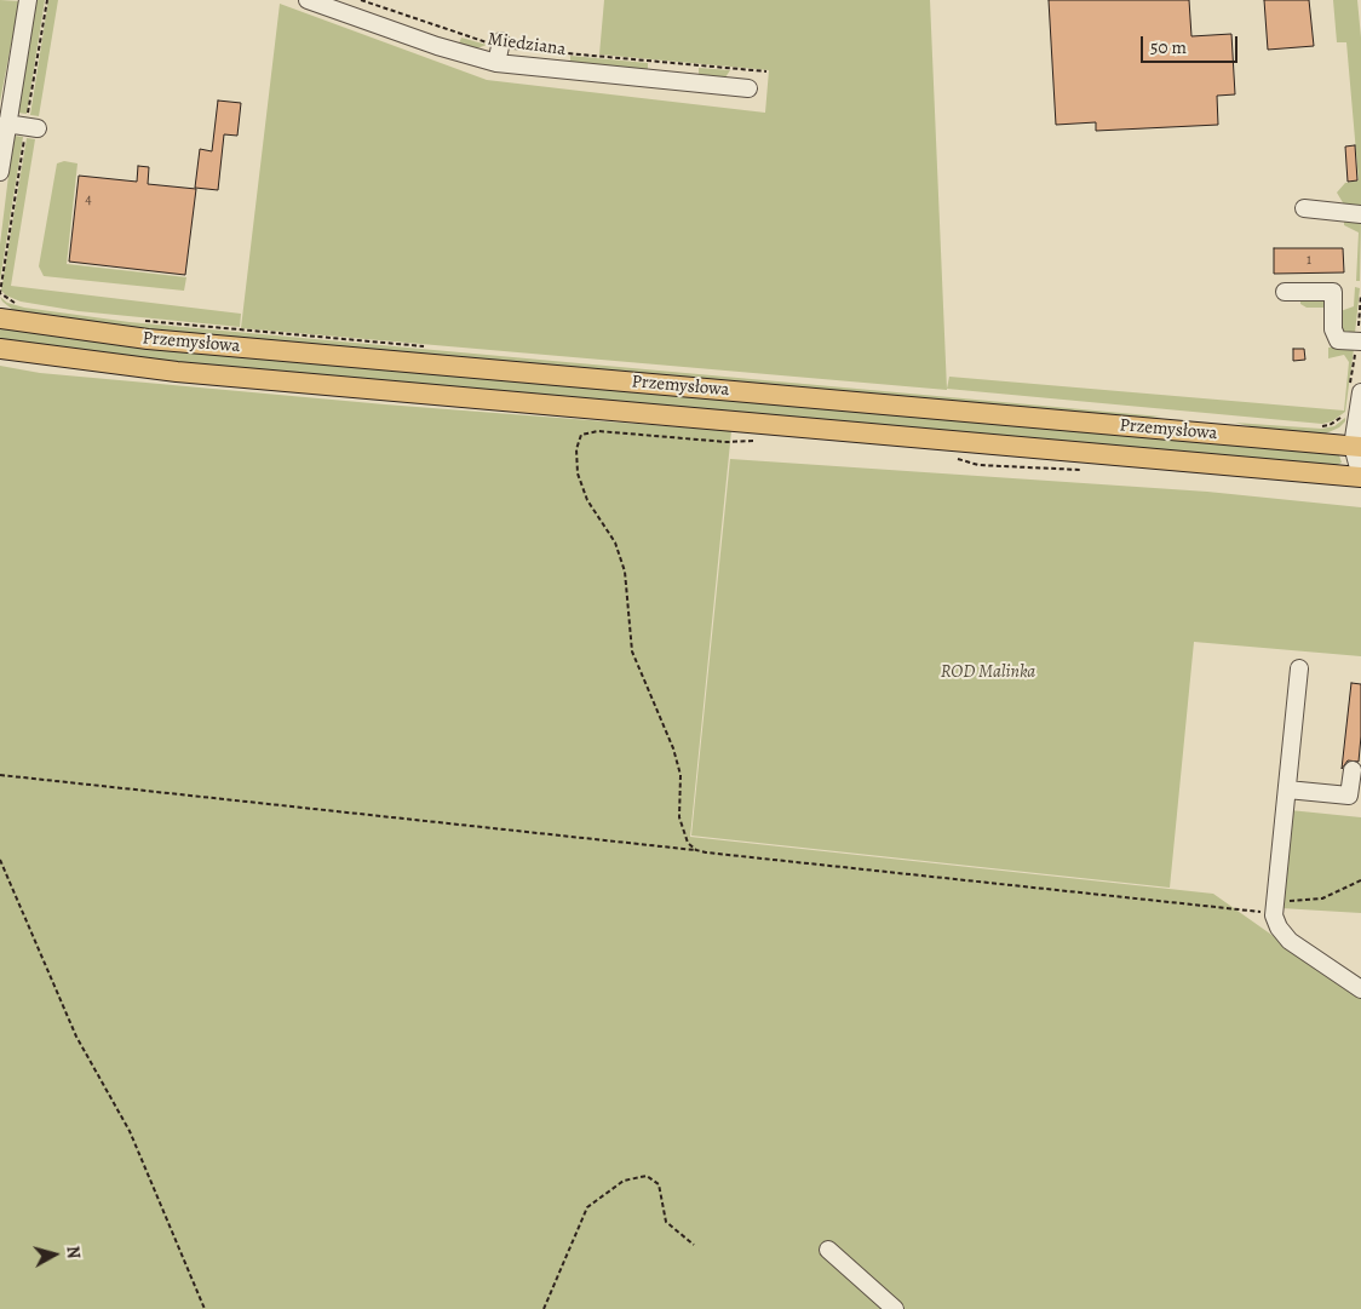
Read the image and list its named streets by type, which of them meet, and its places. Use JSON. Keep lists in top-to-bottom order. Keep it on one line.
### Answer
{"streets":{"main road":["Przemysłowa"],"street":["Miedziana"]},"parks":["ROD Malinka"],"house_numbers":["4","1"],"scale_bar":"50 m","north":"right"}
